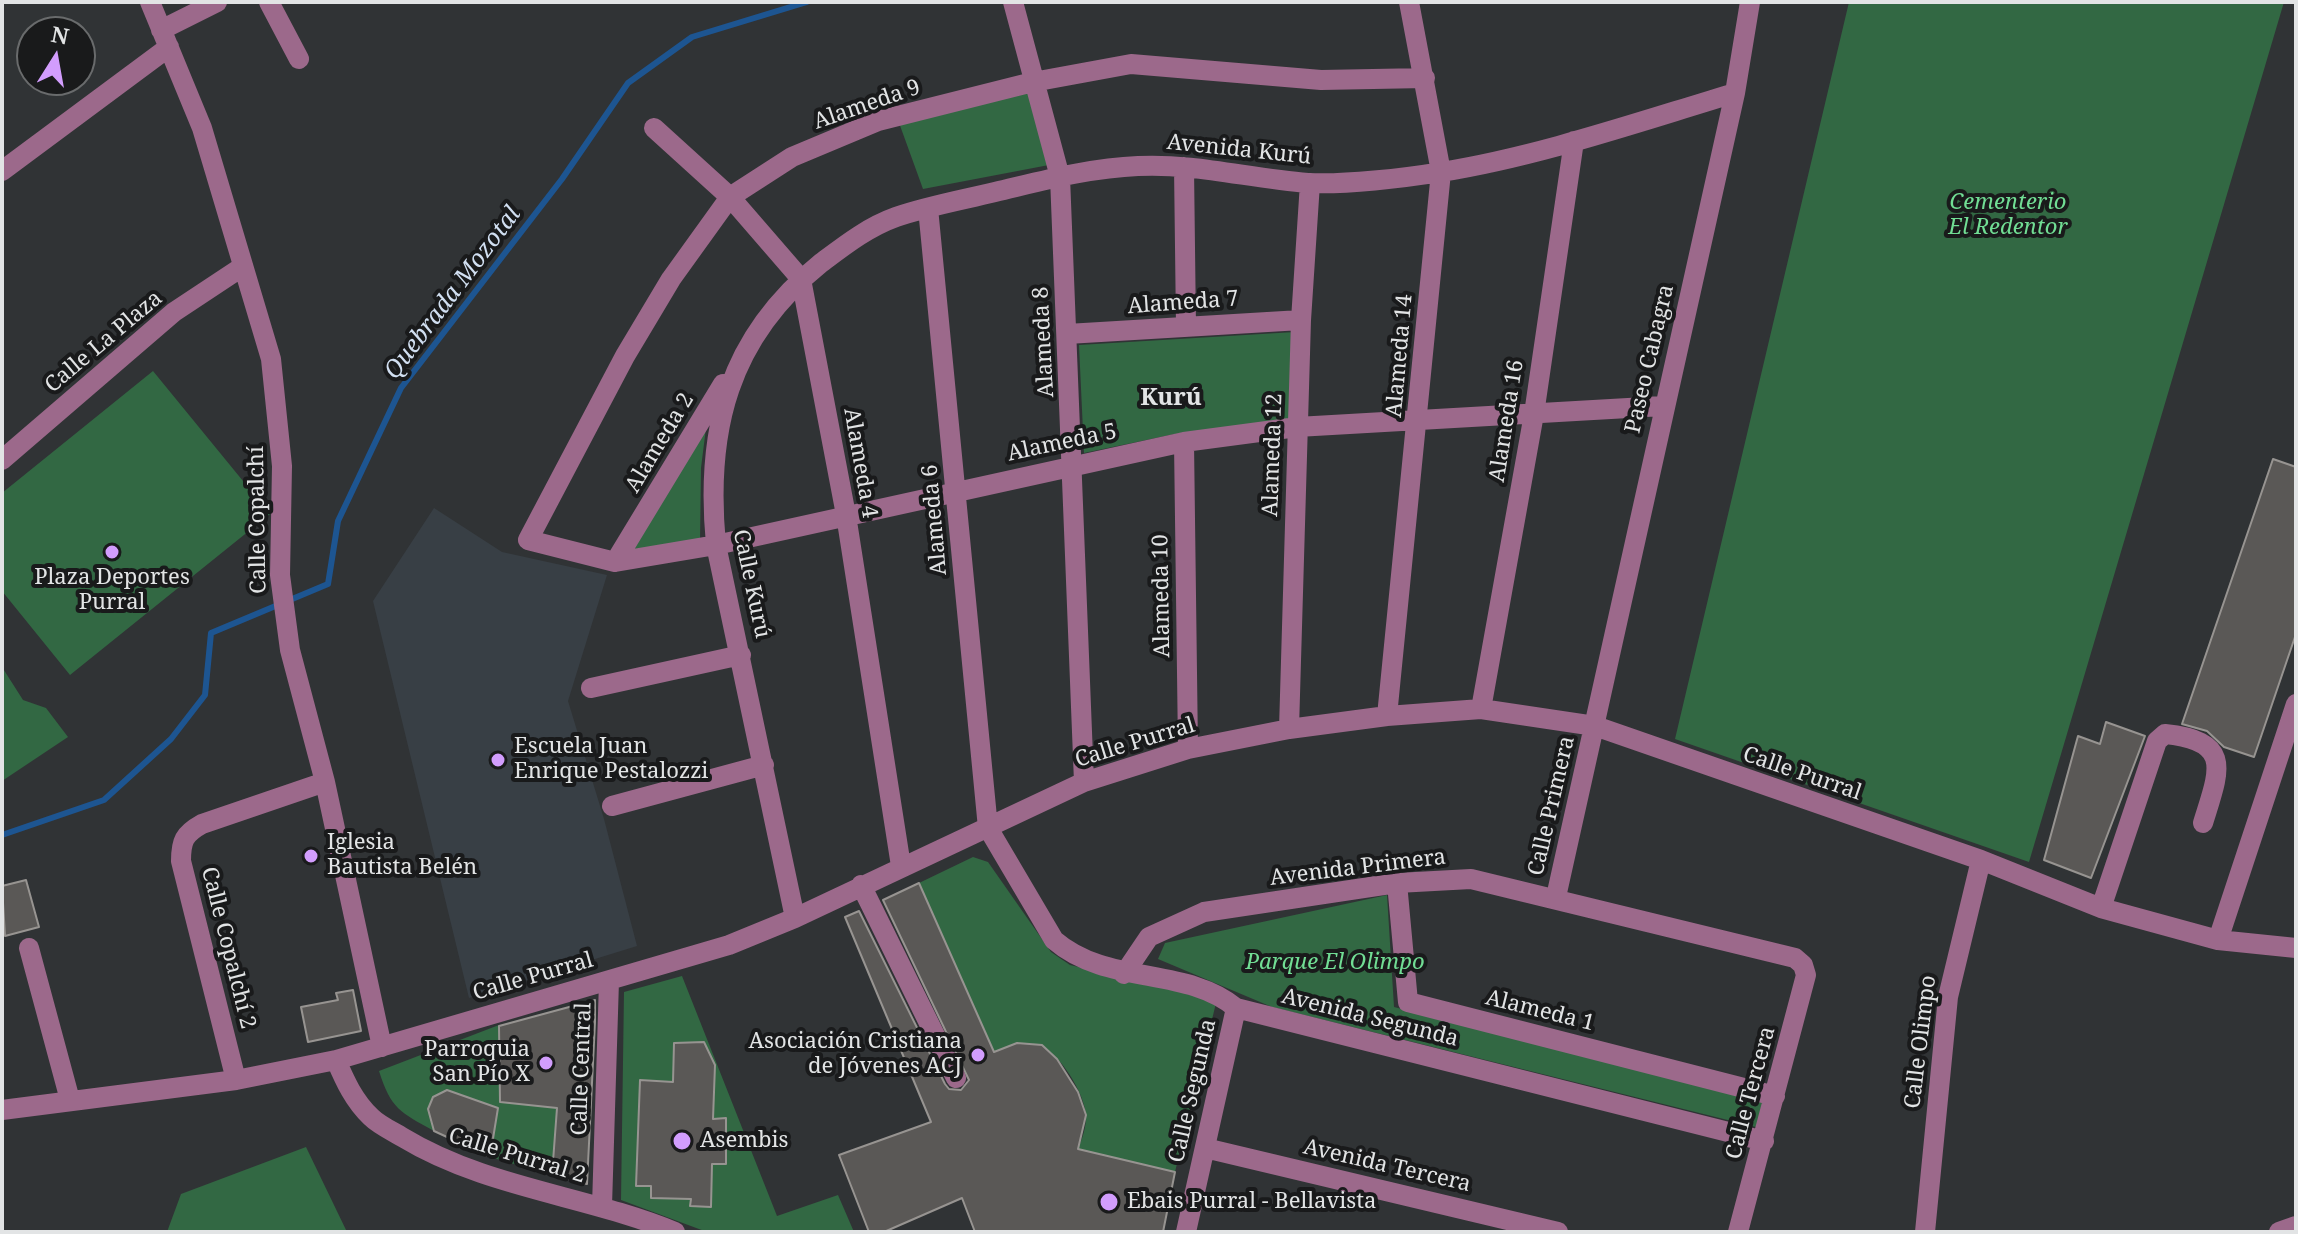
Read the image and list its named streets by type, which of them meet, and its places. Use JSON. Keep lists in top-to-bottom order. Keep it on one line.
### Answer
{"streets":{"street":["Alameda 9","Avenida Kurú","Alameda 7","Calle La Plaza","Alameda 8","Alameda 14","Paseo Cabagra","Alameda 16","Alameda 2","Alameda 5","Alameda 12","Alameda 4","Calle Copalchí","Alameda 6","Calle Kurú","Alameda 10","Calle Purral","Calle Primera","Avenida Primera","Calle Copalchí 2","Alameda 1","Avenida Segunda","Calle Olimpo","Calle Central","Calle Segunda","Calle Tercera","Calle Purral 2","Avenida Tercera"]},"crossings":[["Alameda 9","Alameda 8"],["Alameda 9","Alameda 14"],["Alameda 9","Alameda 5"],["Avenida Kurú","Alameda 8"],["Avenida Kurú","Alameda 14"],["Avenida Kurú","Paseo Cabagra"],["Avenida Kurú","Alameda 16"],["Avenida Kurú","Alameda 12"],["Avenida Kurú","Alameda 4"],["Avenida Kurú","Alameda 6"],["Avenida Kurú","Calle Kurú"],["Alameda 7","Alameda 8"],["Alameda 7","Alameda 12"],["Calle La Plaza","Calle Copalchí"],["Alameda 8","Alameda 5"],["Alameda 8","Calle Purral"],["Alameda 14","Alameda 5"],["Alameda 14","Calle Purral"],["Paseo Cabagra","Alameda 5"],["Paseo Cabagra","Calle Purral"],["Paseo Cabagra","Calle Primera"],["Alameda 16","Alameda 5"],["Alameda 16","Calle Purral"],["Alameda 2","Alameda 5"],["Alameda 2","Calle Kurú"],["Alameda 5","Alameda 12"],["Alameda 5","Alameda 4"],["Alameda 5","Alameda 6"],["Alameda 5","Calle Kurú"],["Alameda 5","Alameda 10"],["Alameda 12","Calle Purral"],["Alameda 4","Calle Kurú"],["Alameda 4","Calle Purral"],["Calle Copalchí","Calle Purral"],["Calle Copalchí","Calle Copalchí 2"],["Alameda 6","Calle Purral"],["Alameda 6","Avenida Segunda"],["Calle Kurú","Calle Purral"],["Alameda 10","Calle Purral"],["Calle Purral","Calle Primera"],["Calle Purral","Calle Copalchí 2"],["Calle Purral","Avenida Segunda"],["Calle Purral","Calle Olimpo"],["Calle Purral","Calle Central"],["Calle Purral","Calle Purral 2"],["Calle Primera","Avenida Primera"],["Avenida Primera","Alameda 1"],["Avenida Primera","Avenida Segunda"],["Avenida Primera","Calle Tercera"],["Alameda 1","Calle Tercera"],["Avenida Segunda","Calle Segunda"],["Avenida Segunda","Calle Tercera"],["Calle Central","Calle Purral 2"],["Calle Segunda","Avenida Tercera"]],"districts":["Kurú"],"water":["Quebrada Mozotal"],"parks":["Cementerio El Redentor","Parque El Olimpo"],"places":["Plaza Deportes Purral","Escuela Juan Enrique Pestalozzi","Iglesia Bautista Belén","Asociación Cristiana de Jóvenes ACJ","Parroquia San Pío X","Asembis","Ebais Purral - Bellavista"],"north":"top"}
